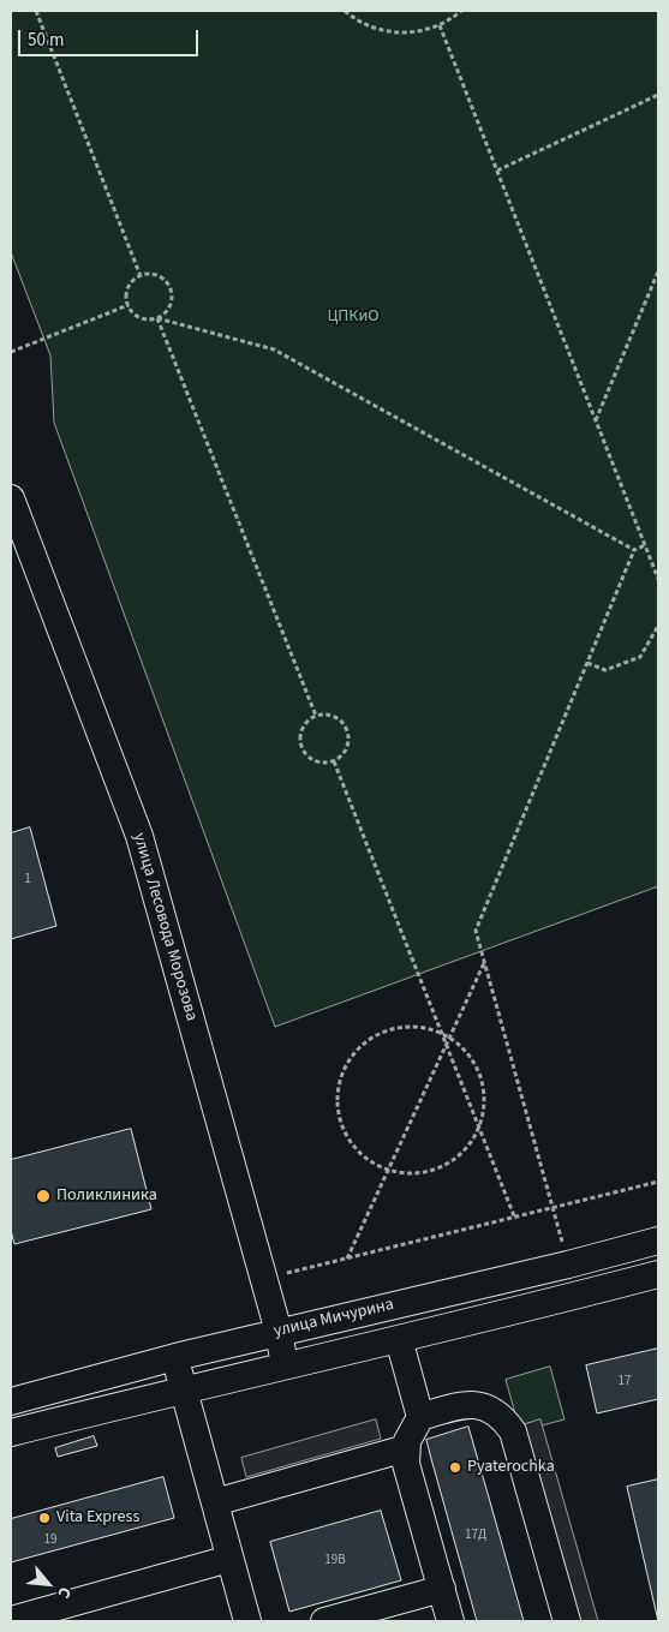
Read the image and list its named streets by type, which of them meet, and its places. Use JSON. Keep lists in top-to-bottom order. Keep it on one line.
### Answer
{"streets":{"street":["улица Лесовода Морозова","улица Мичурина"]},"crossings":[["улица Лесовода Морозова","улица Мичурина"]],"parks":["ЦПКиО"],"places":["Поликлиника","Pyaterochka","Vita Express"],"house_numbers":["1","17","17Д","19","19В"],"scale_bar":"50 m","north":"bottom right"}
